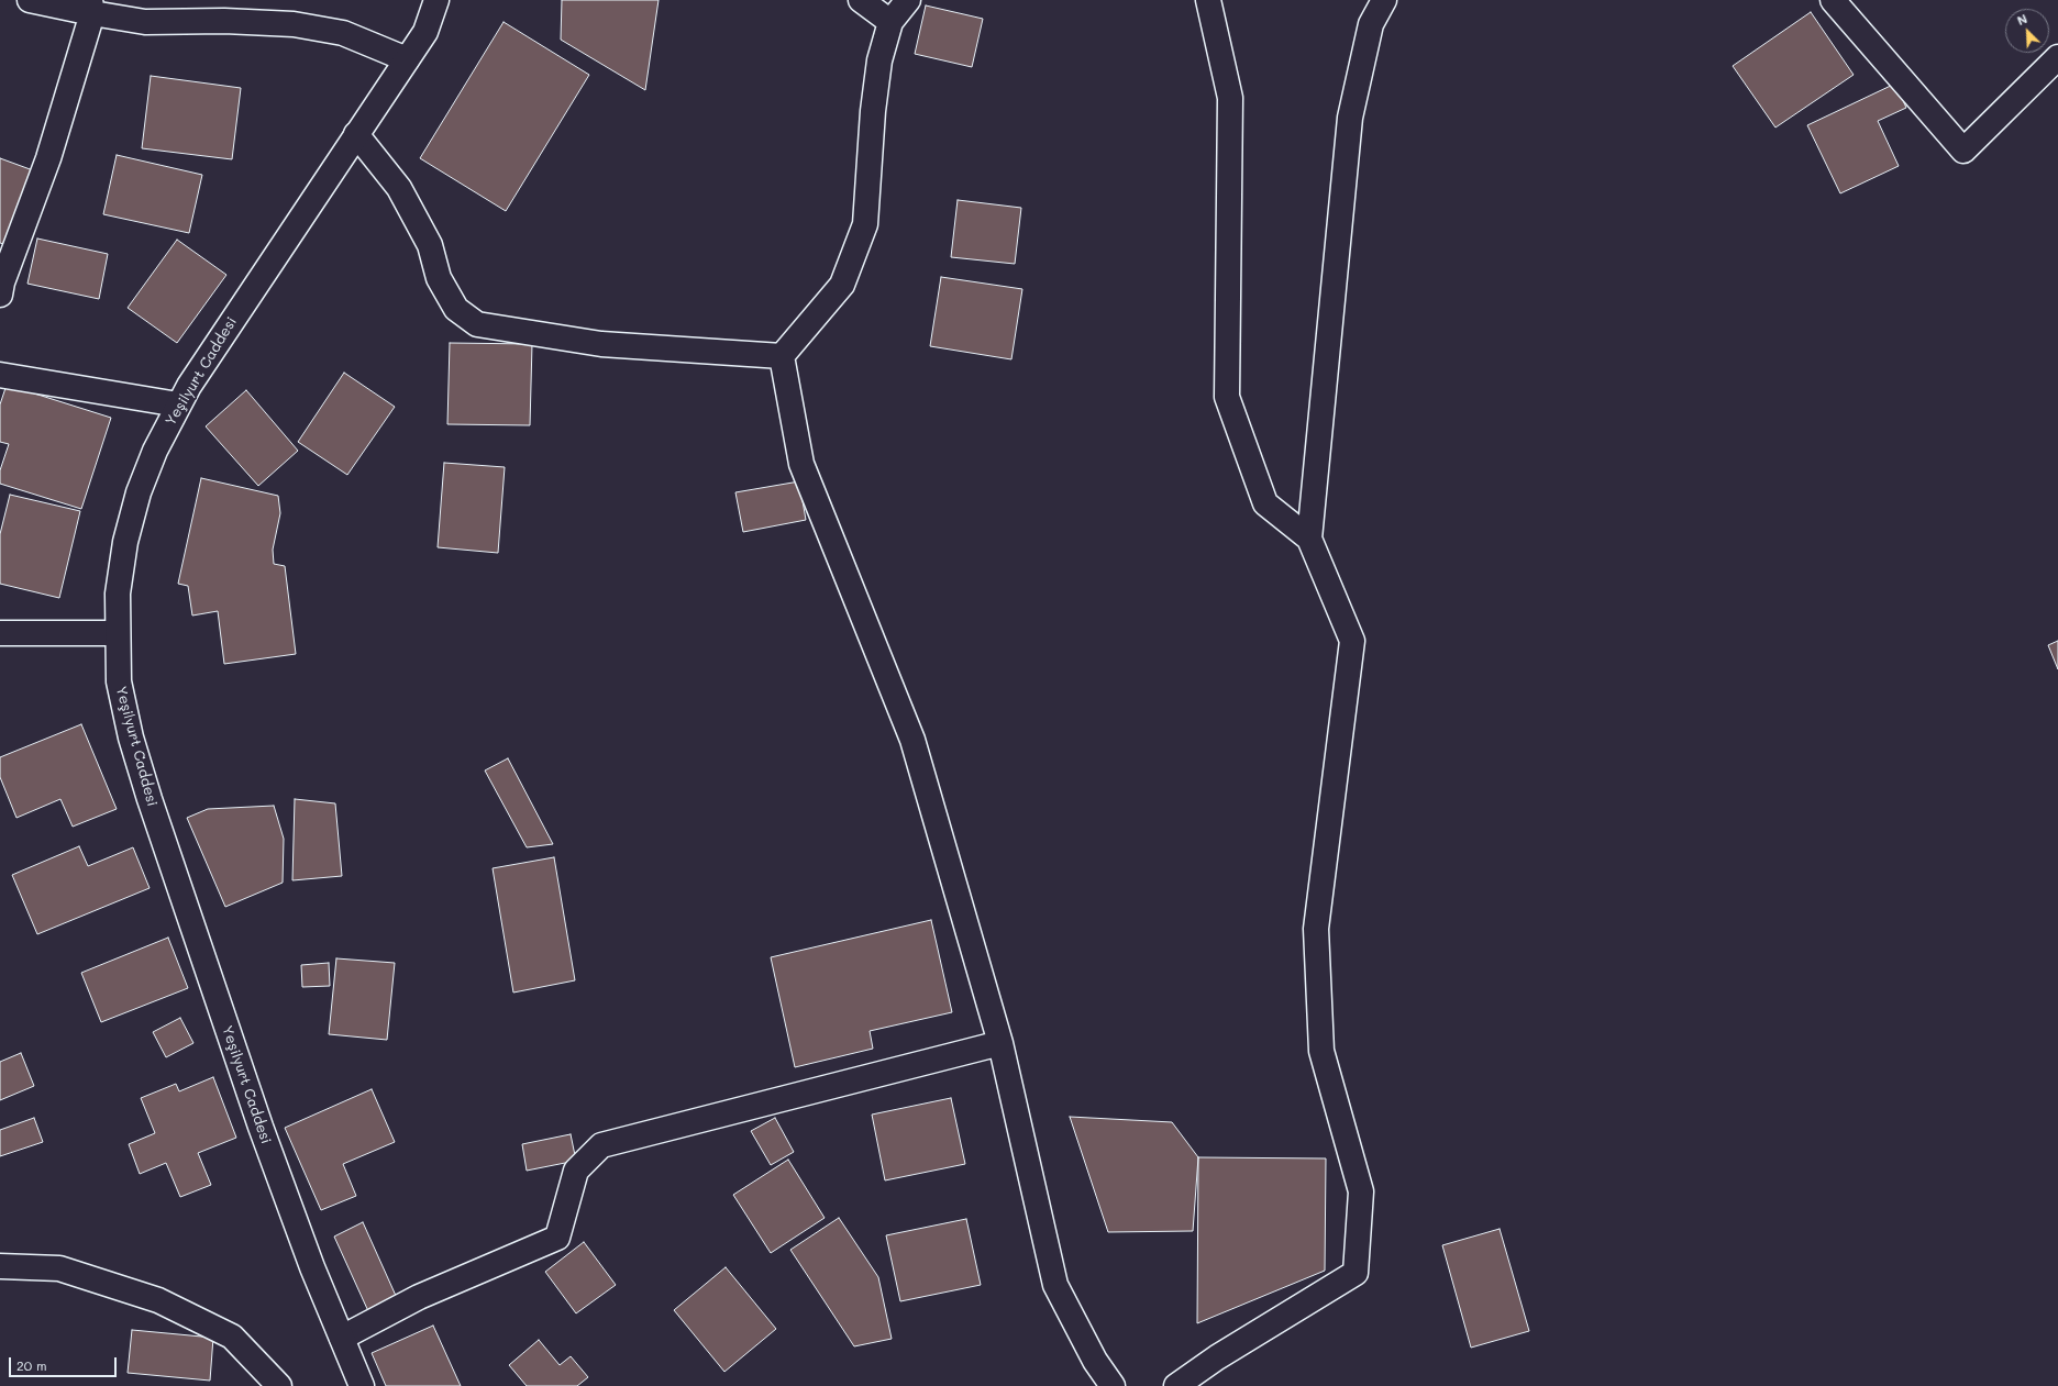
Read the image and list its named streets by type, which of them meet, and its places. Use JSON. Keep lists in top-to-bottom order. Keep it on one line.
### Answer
{"streets":{"street":["Yeşilyurt Caddesi"]},"scale_bar":"20 m","north":"top left"}
